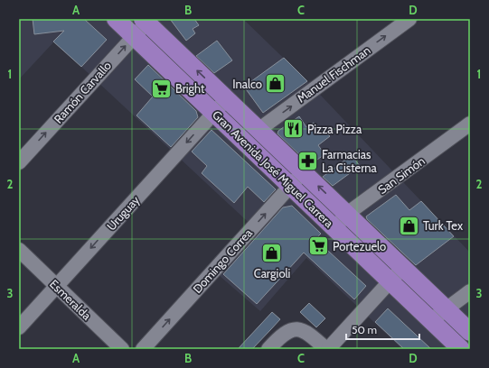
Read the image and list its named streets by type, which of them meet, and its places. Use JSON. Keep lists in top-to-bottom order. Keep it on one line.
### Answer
{"streets":{"main road":["Gran Avenida José Miguel Carrera"],"street":["Manuel Fischman","Ramón Carvallo","San Simón","Uruguay","Domingo Correa","Esmeralda"]},"crossings":[["Manuel Fischman","Gran Avenida José Miguel Carrera"],["Ramón Carvallo","Gran Avenida José Miguel Carrera"],["Gran Avenida José Miguel Carrera","San Simón"],["Gran Avenida José Miguel Carrera","Uruguay"],["Gran Avenida José Miguel Carrera","Domingo Correa"],["Uruguay","Esmeralda"]],"one_way":["Manuel Fischman","Ramón Carvallo","Uruguay","Domingo Correa"],"places":{"shop":["Inalco","Turk Tex","Cargioli"],"supermarket":["Bright","Portezuelo"],"restaurant":["Pizza Pizza"],"pharmacy":["Farmacias La Cisterna"]},"scale_bar":"50 m","grid":{"columns":["A","B","C","D"],"rows":["1","2","3"]}}
